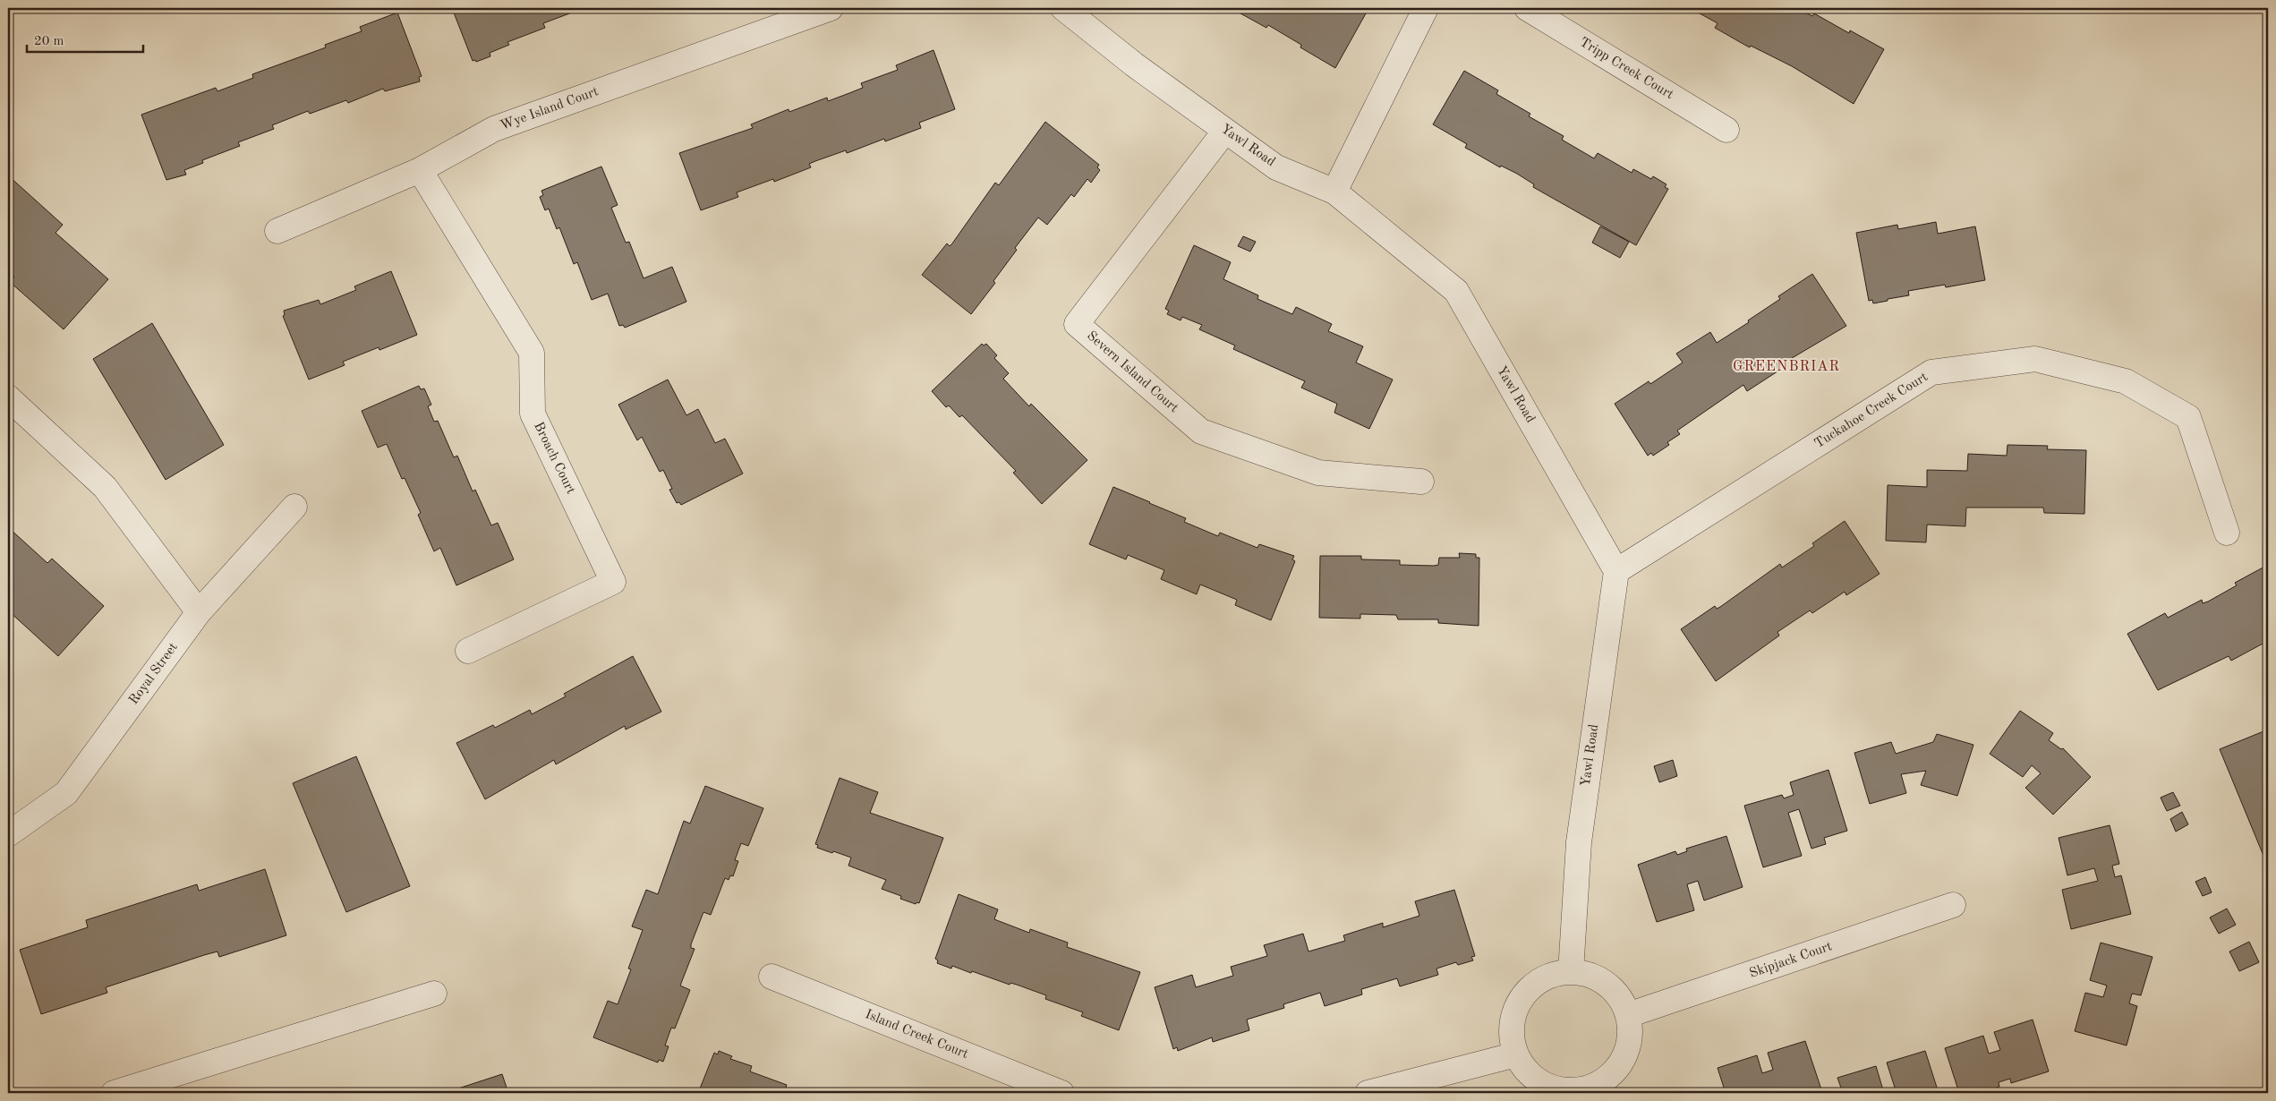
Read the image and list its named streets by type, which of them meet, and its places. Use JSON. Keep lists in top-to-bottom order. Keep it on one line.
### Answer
{"streets":{"street":["Tripp Creek Court","Wye Island Court","Yawl Road","Severn Island Court","Tuckahoe Creek Court","Broach Court","Royal Street","Skipjack Court","Island Creek Court"]},"crossings":[["Wye Island Court","Broach Court"],["Yawl Road","Severn Island Court"],["Yawl Road","Tuckahoe Creek Court"],["Yawl Road","Skipjack Court"]],"districts":["GREENBRIAR"],"scale_bar":"20 m"}
